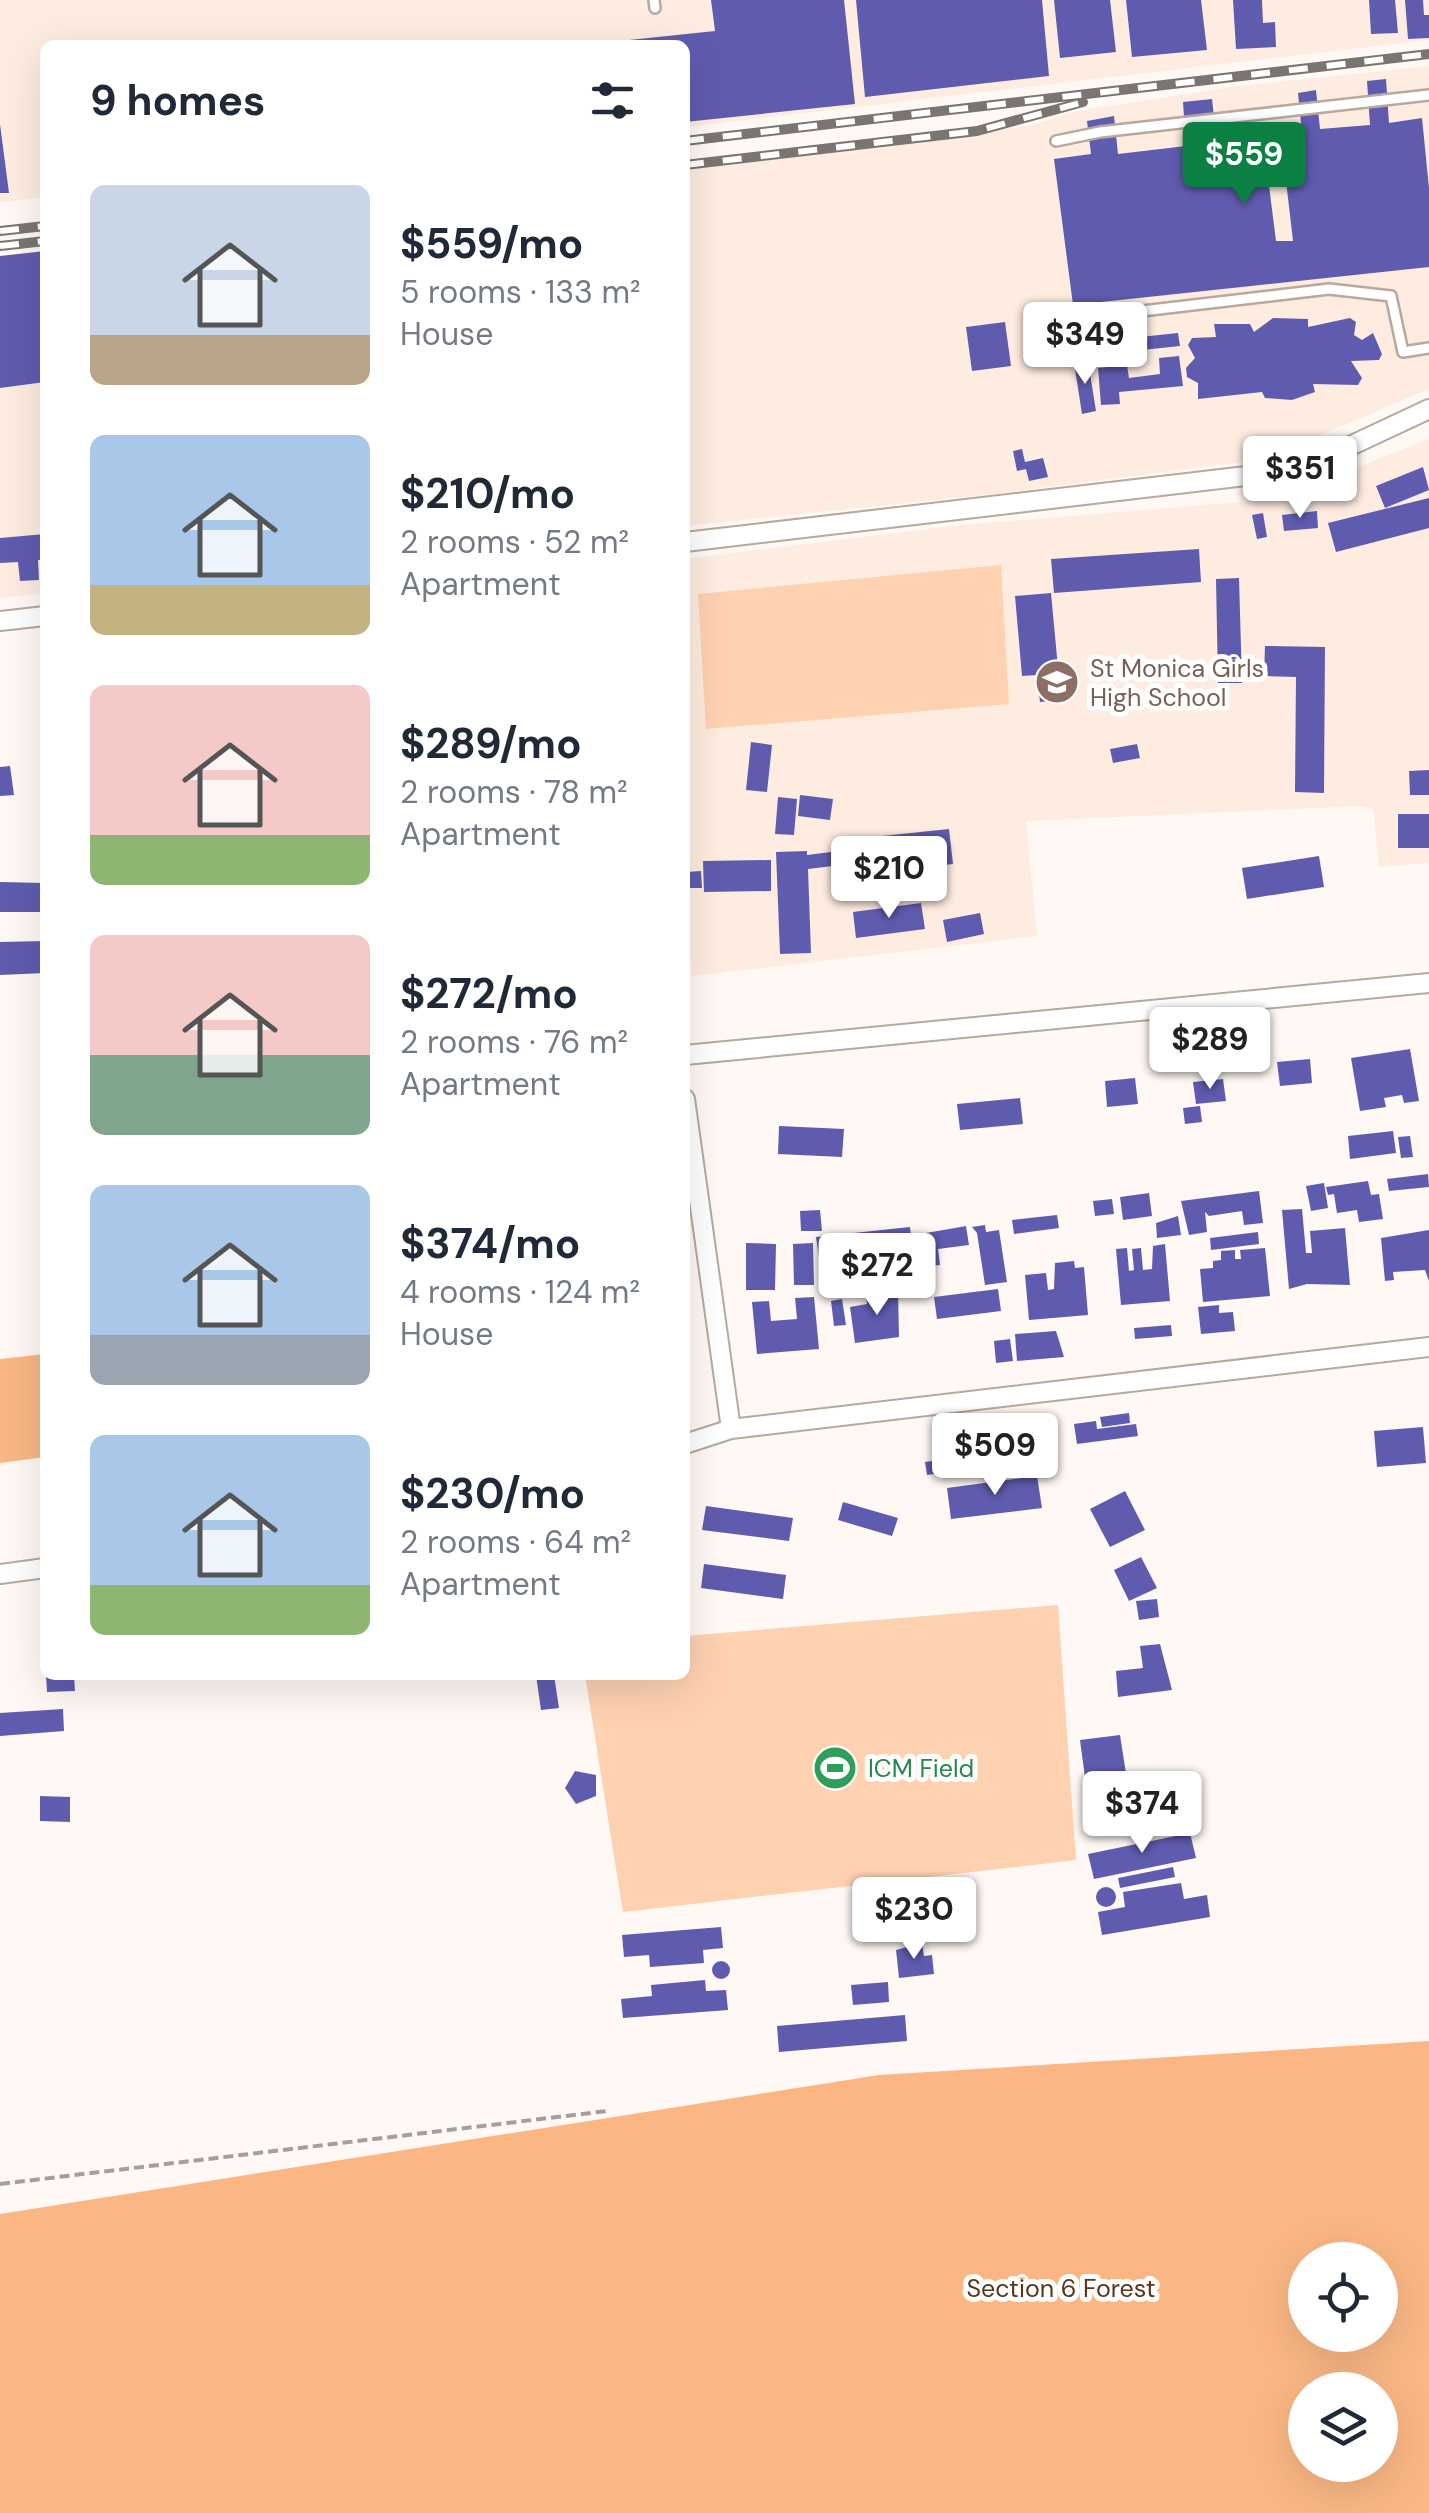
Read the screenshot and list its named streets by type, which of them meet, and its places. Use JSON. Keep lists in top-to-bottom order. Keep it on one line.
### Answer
{"parks":["Section 6 Forest"],"places":{"school or university":["St Monica Girls High School"],"sports":["ICM Field"]},"page":{"heading":"9 homes","price":["$559","$349","$351","$210","$289","$272","$509","$374","$230"],"list":[{"name":"$559/mo","note":"5 rooms · 133 m² · House"},{"name":"$210/mo","note":"2 rooms · 52 m² · Apartment"},{"name":"$289/mo","note":"2 rooms · 78 m² · Apartment"},{"name":"$272/mo","note":"2 rooms · 76 m² · Apartment"},{"name":"$374/mo","note":"4 rooms · 124 m² · House"},{"name":"$230/mo","note":"2 rooms · 64 m² · Apartment"}]}}
